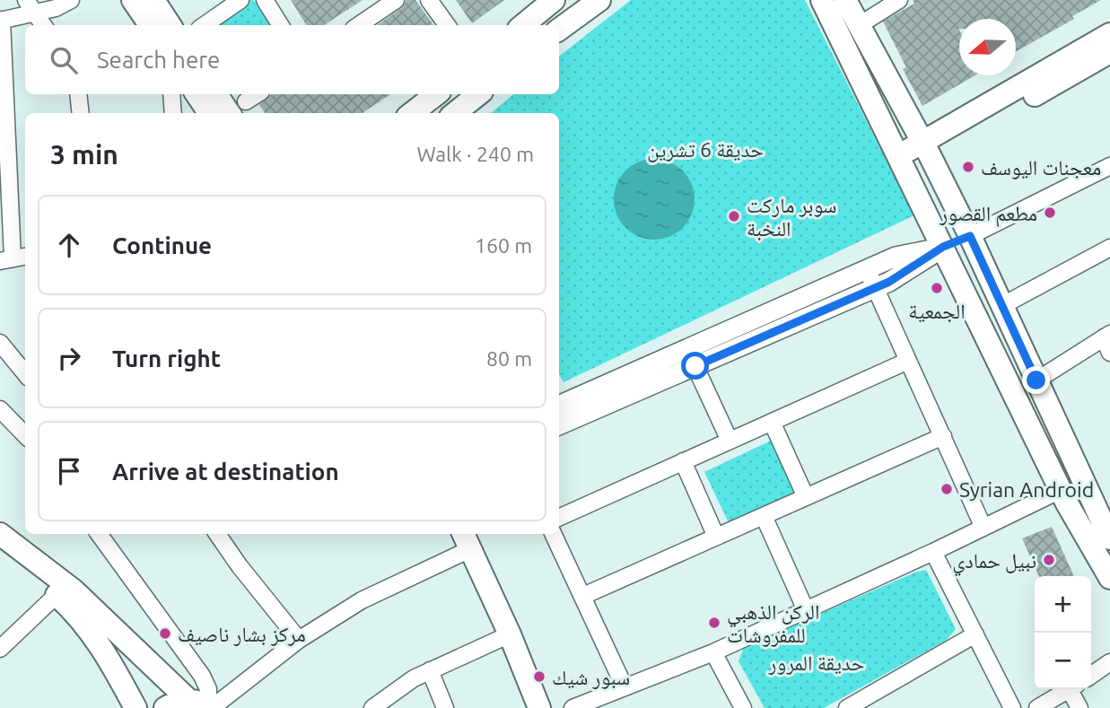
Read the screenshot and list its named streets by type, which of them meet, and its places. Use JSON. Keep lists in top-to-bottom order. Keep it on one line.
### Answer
{"parks":["حديقة 6 تشرين","حديقة المرور"],"places":["معجنات اليوسف","مطعم القصور","سوبر ماركت النخبة","الجمعية","Syrian Android","نبيل حمادي","الركن الذهبي للمفروشات","مركز بشار ناصيف","سبور شيك"],"north":"left","page":{"search":"Search here","heading":["3 min","Walk · 240 m"],"list":[["Continue","160 m"],["Turn right","80 m"],"Arrive at destination"],"map_buttons":["+","−"]}}
